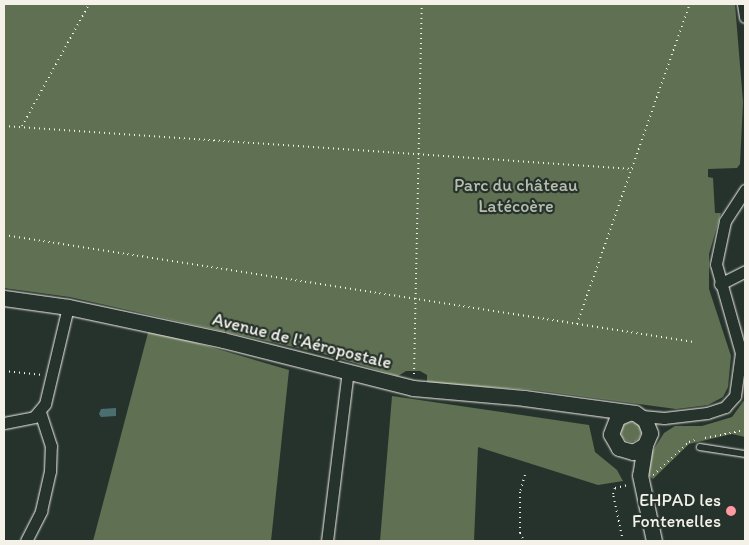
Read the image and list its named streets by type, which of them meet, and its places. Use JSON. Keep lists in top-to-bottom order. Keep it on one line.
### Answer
{"streets":{"street":["Avenue de l'Aéropostale"]},"parks":["Parc du château Latécoère"],"places":["EHPAD les Fontenelles"]}
